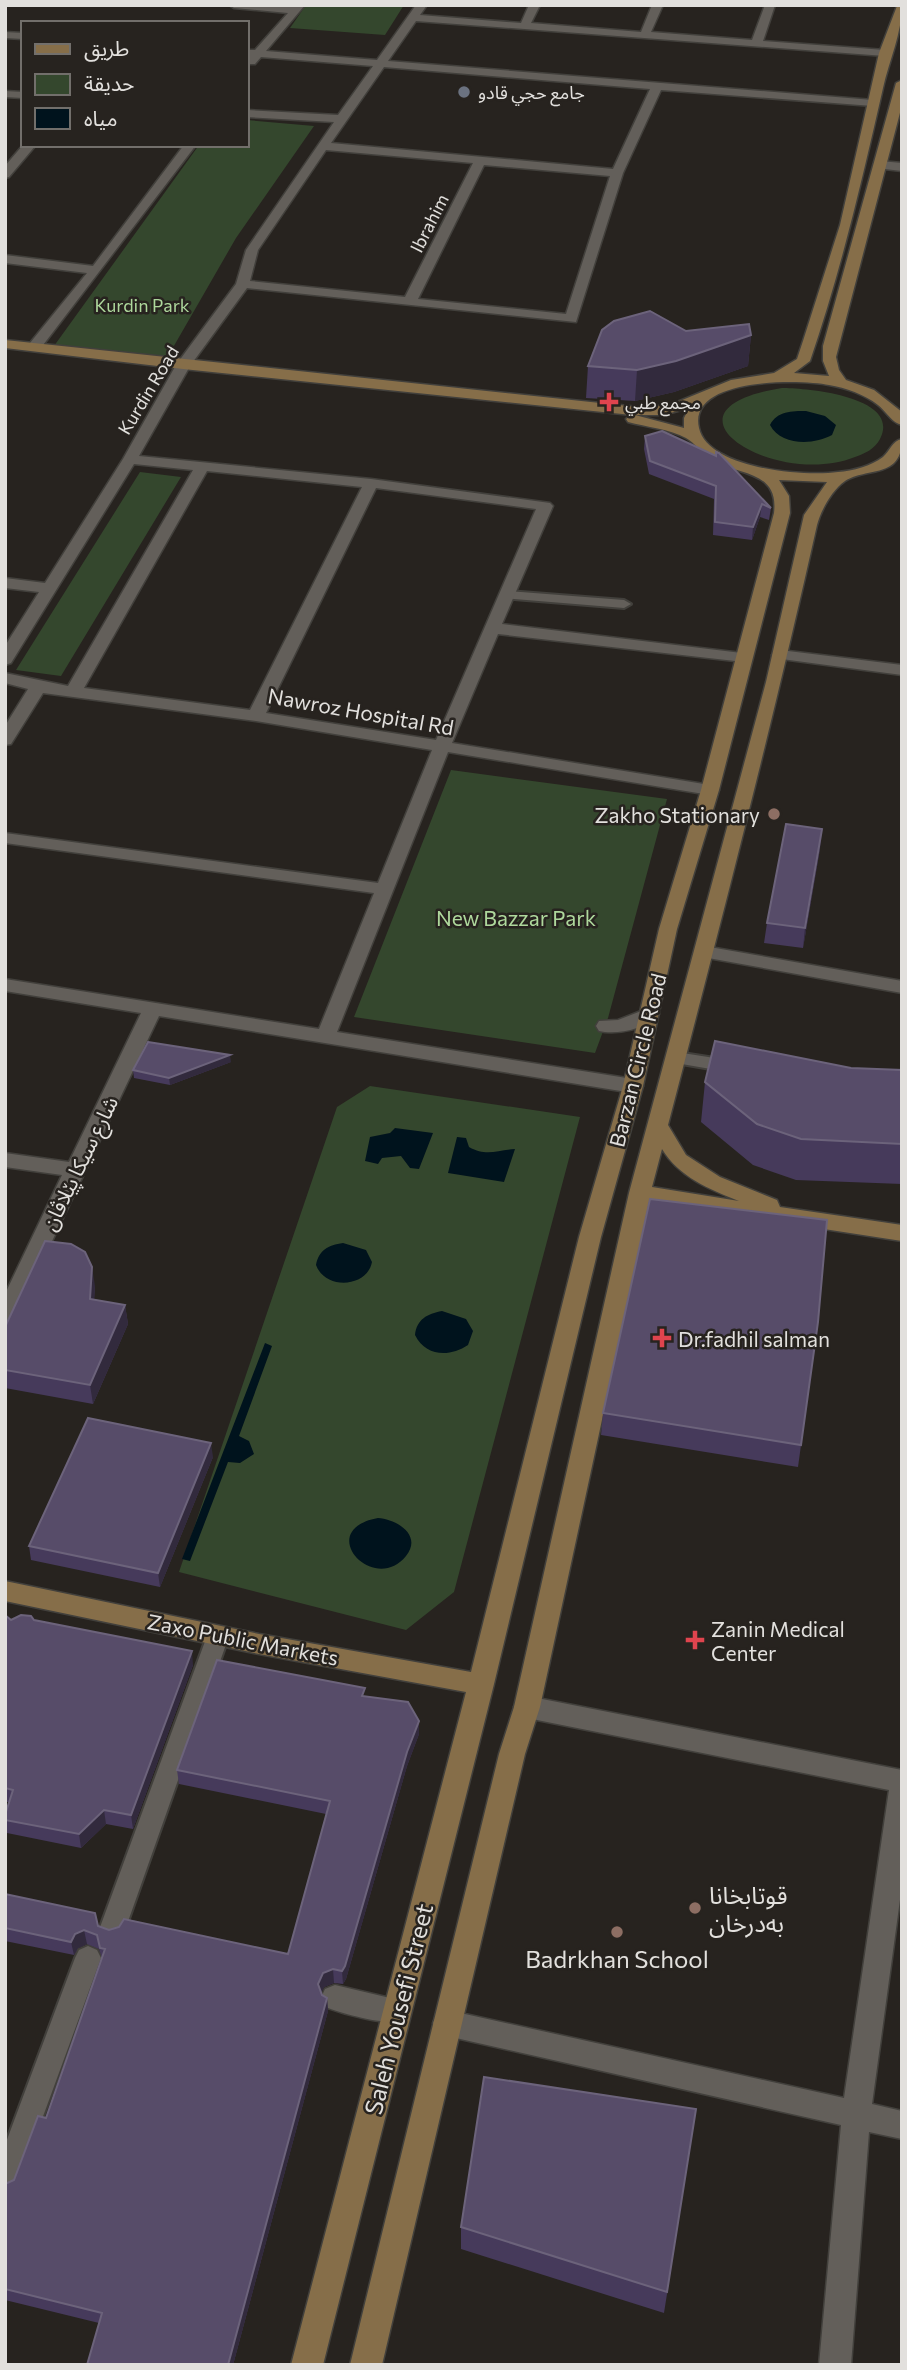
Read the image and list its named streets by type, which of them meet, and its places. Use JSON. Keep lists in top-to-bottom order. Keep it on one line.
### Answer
{"streets":{"main road":["Barzan Circle Road","Zaxo Public Markets","Saleh Yousefi Street"],"street":["Ibrahim","Kurdin Road","Nawroz Hospital Rd","شارع سيكا پێلاڤان"]},"crossings":[["Nawroz Hospital Rd","Barzan Circle Road"],["Barzan Circle Road","Saleh Yousefi Street"],["Zaxo Public Markets","Saleh Yousefi Street"]],"parks":["Kurdin Park","New Bazzar Park"],"places":{"other":["جامع حجي قادو","Zakho Stationary","قوتابخانا به‌درخان","Badrkhan School"],"health":["مجمع طبي","Dr.fadhil salman","Zanin Medical Center"]},"legend":["طريق","حديقة","مياه"]}
